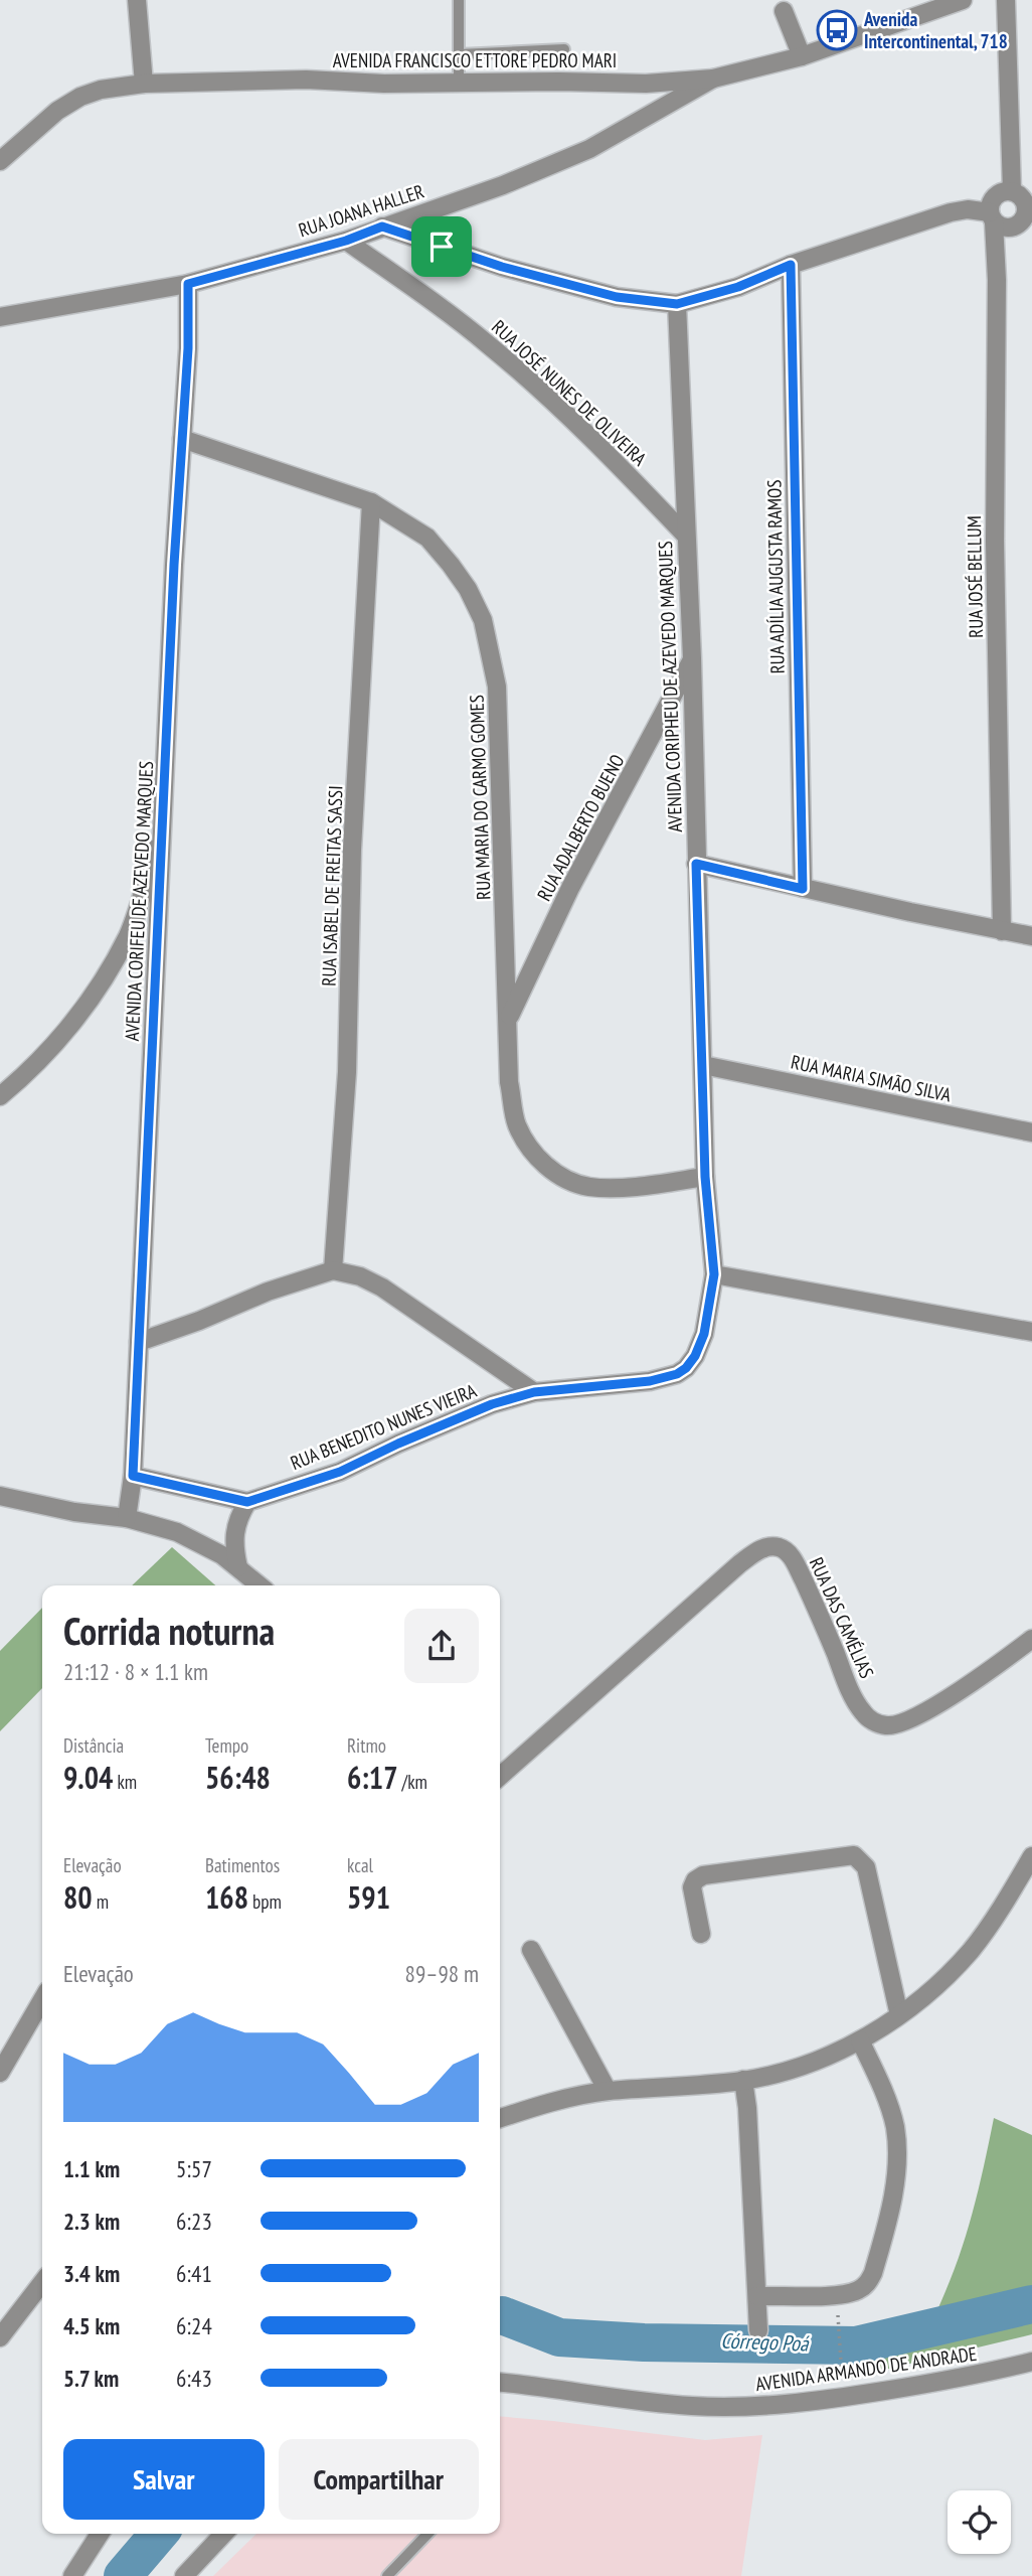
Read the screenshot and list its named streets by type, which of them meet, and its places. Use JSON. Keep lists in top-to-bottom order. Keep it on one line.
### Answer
{"streets":{"street":["AVENIDA FRANCISCO ETTORE PEDRO MARI","RUA JOANA HALLER","RUA JOSÉ NUNES DE OLIVEIRA","RUA ADÍLIA AUGUSTA RAMOS","RUA JOSÉ BELLUM","AVENIDA CORIPHEU DE AZEVEDO MARQUES","RUA MARIA DO CARMO GOMES","RUA ADALBERTO BUENO","RUA ISABEL DE FREITAS SASSI","AVENIDA CORIFEU DE AZEVEDO MARQUES","RUA MARIA SIMÃO SILVA","RUA BENEDITO NUNES VIEIRA","RUA DAS CAMÉLIAS","AVENIDA ARMANDO DE ANDRADE"]},"crossings":[["AVENIDA FRANCISCO ETTORE PEDRO MARI","RUA JOANA HALLER"],["RUA JOANA HALLER","RUA JOSÉ NUNES DE OLIVEIRA"],["RUA JOANA HALLER","AVENIDA CORIFEU DE AZEVEDO MARQUES"],["RUA JOSÉ NUNES DE OLIVEIRA","AVENIDA CORIPHEU DE AZEVEDO MARQUES"],["AVENIDA CORIPHEU DE AZEVEDO MARQUES","RUA MARIA DO CARMO GOMES"],["AVENIDA CORIPHEU DE AZEVEDO MARQUES","RUA ADALBERTO BUENO"],["AVENIDA CORIPHEU DE AZEVEDO MARQUES","RUA MARIA SIMÃO SILVA"],["AVENIDA CORIPHEU DE AZEVEDO MARQUES","RUA BENEDITO NUNES VIEIRA"],["RUA MARIA DO CARMO GOMES","RUA ADALBERTO BUENO"],["RUA MARIA DO CARMO GOMES","RUA ISABEL DE FREITAS SASSI"],["RUA MARIA DO CARMO GOMES","AVENIDA CORIFEU DE AZEVEDO MARQUES"]],"water":["Córrego Poá"],"places":{"bus stop":["Avenida Intercontinental, 718"]},"page":{"heading":["Corrida noturna","21:12 · 8 × 1.1 km"],"stats":[["Distância","9.04 km"],["Tempo","56:48"],["Ritmo","6:17 /km"],["Elevação","80 m"],["Batimentos","168 bpm"],["kcal","591"]],"chart":["Elevação","89–98 m"],"list":[{"name":"1.1 km","note":"5:57"},{"name":"2.3 km","note":"6:23"},{"name":"3.4 km","note":"6:41"},{"name":"4.5 km","note":"6:24"},{"name":"5.7 km","note":"6:43"}],"buttons":["Salvar","Compartilhar"]}}
